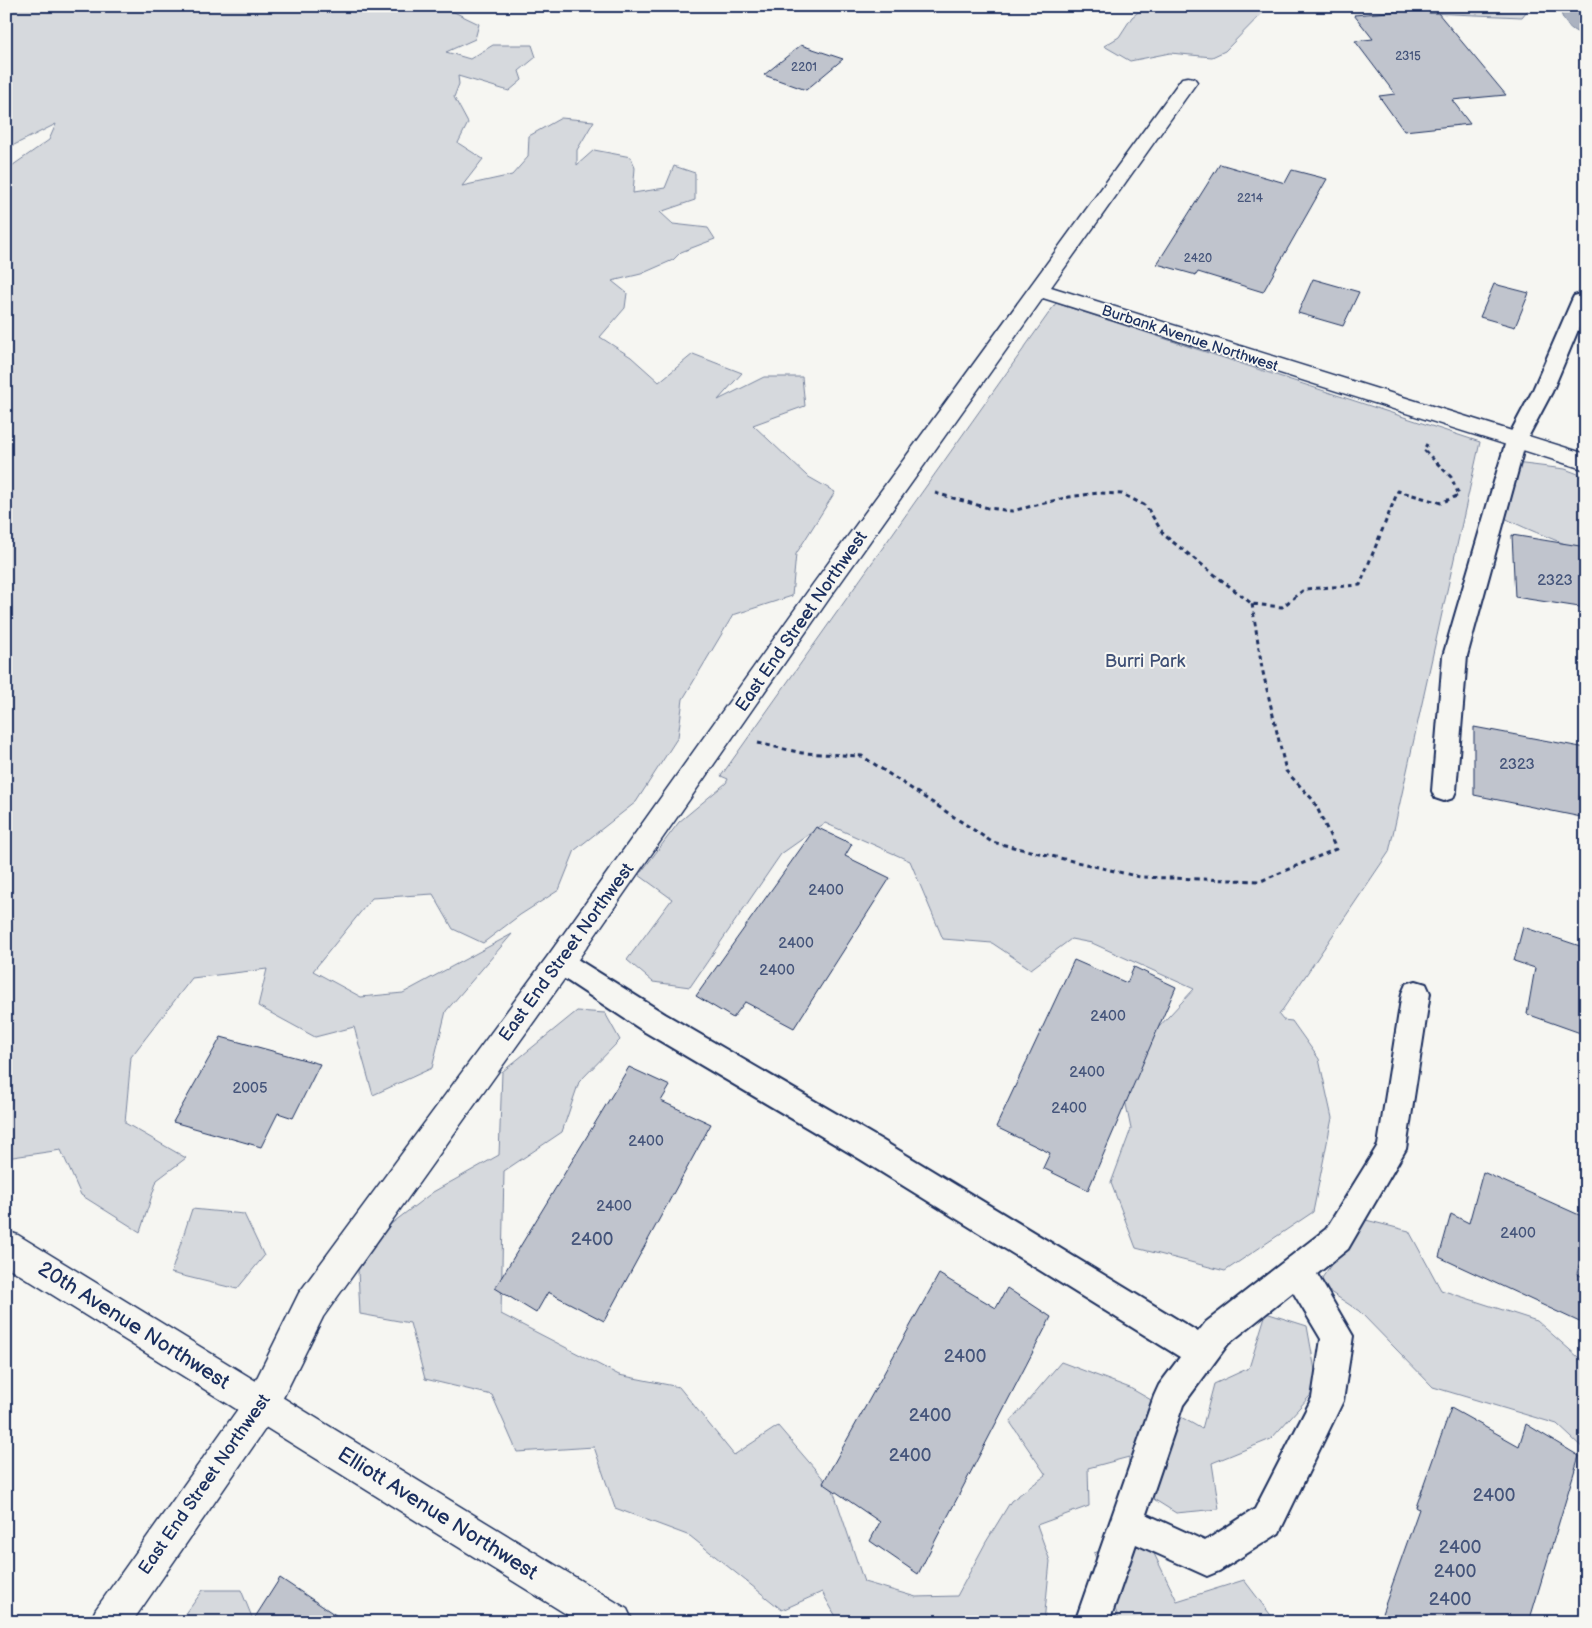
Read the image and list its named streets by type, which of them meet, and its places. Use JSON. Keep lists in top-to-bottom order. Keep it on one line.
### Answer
{"streets":{"street":["Burbank Avenue Northwest","East End Street Northwest","20th Avenue Northwest","Elliott Avenue Northwest"]},"crossings":[["Burbank Avenue Northwest","East End Street Northwest"],["East End Street Northwest","20th Avenue Northwest"],["East End Street Northwest","Elliott Avenue Northwest"],["20th Avenue Northwest","Elliott Avenue Northwest"]],"parks":["Burri Park"],"house_numbers":["2315","2201","2214","2420","2323","2323","2400","2400","2400","2400","2400","2005","2400","2400","2400","2400","2400","2400","2400","2400","2400","2400","2400","2400"]}
